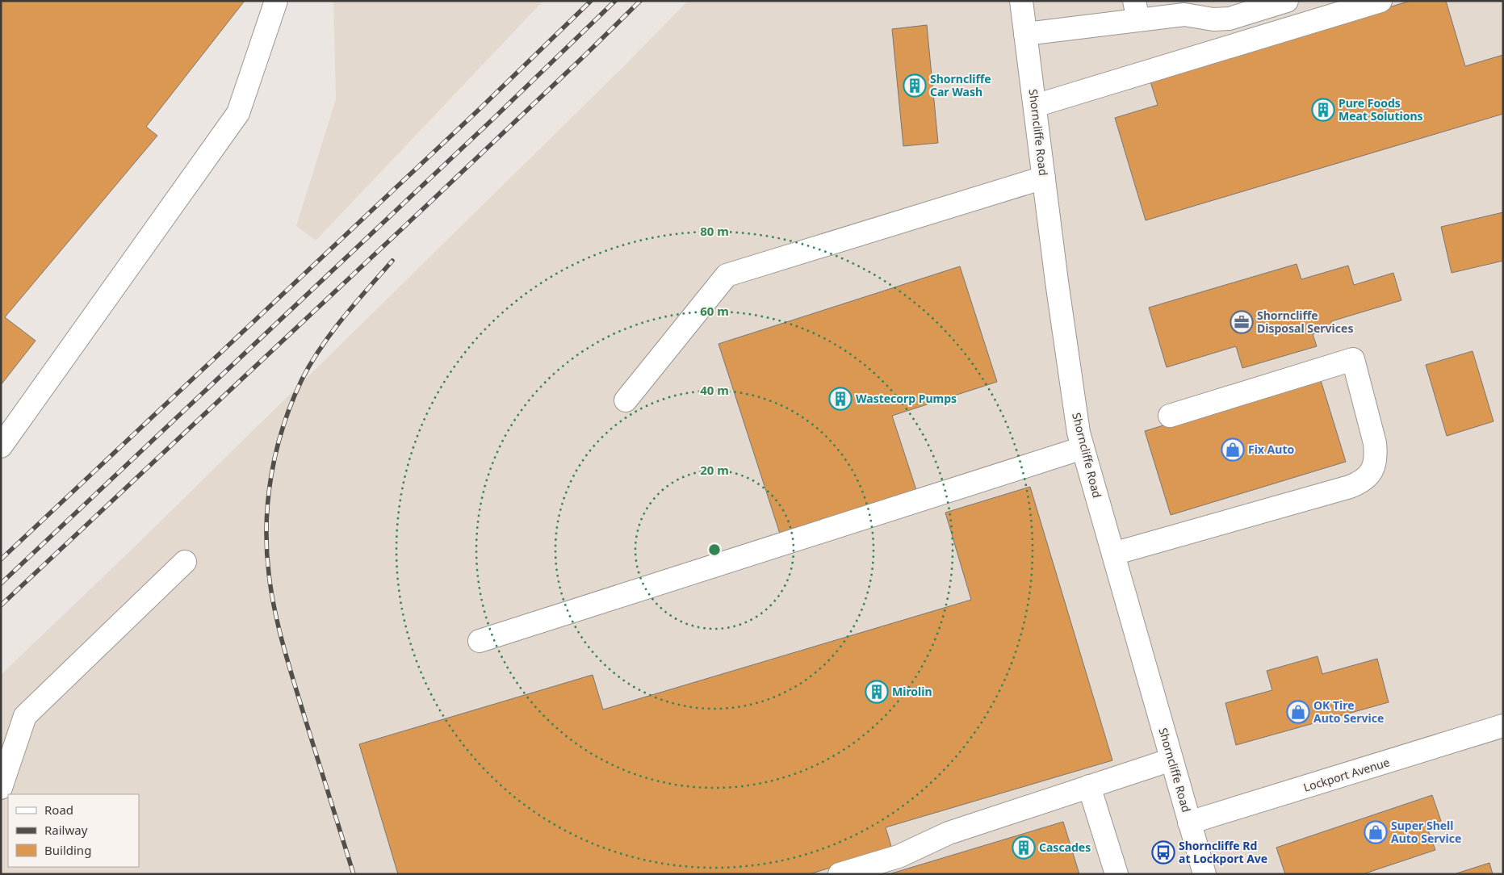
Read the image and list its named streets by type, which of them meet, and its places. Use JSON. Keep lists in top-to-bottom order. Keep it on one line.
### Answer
{"streets":{"street":["Shorncliffe Road","Lockport Avenue"]},"crossings":[["Shorncliffe Road","Lockport Avenue"]],"places":{"building":["Shorncliffe Car Wash","Pure Foods Meat Solutions","Wastecorp Pumps","Mirolin","Cascades"],"office":["Shorncliffe Disposal Services"],"shop":["Fix Auto","OK Tire Auto Service","Super Shell Auto Service"],"bus stop":["Shorncliffe Rd at Lockport Ave"]},"legend":["Road","Railway","Building"],"rings":["80 m","60 m","40 m","20 m"]}
